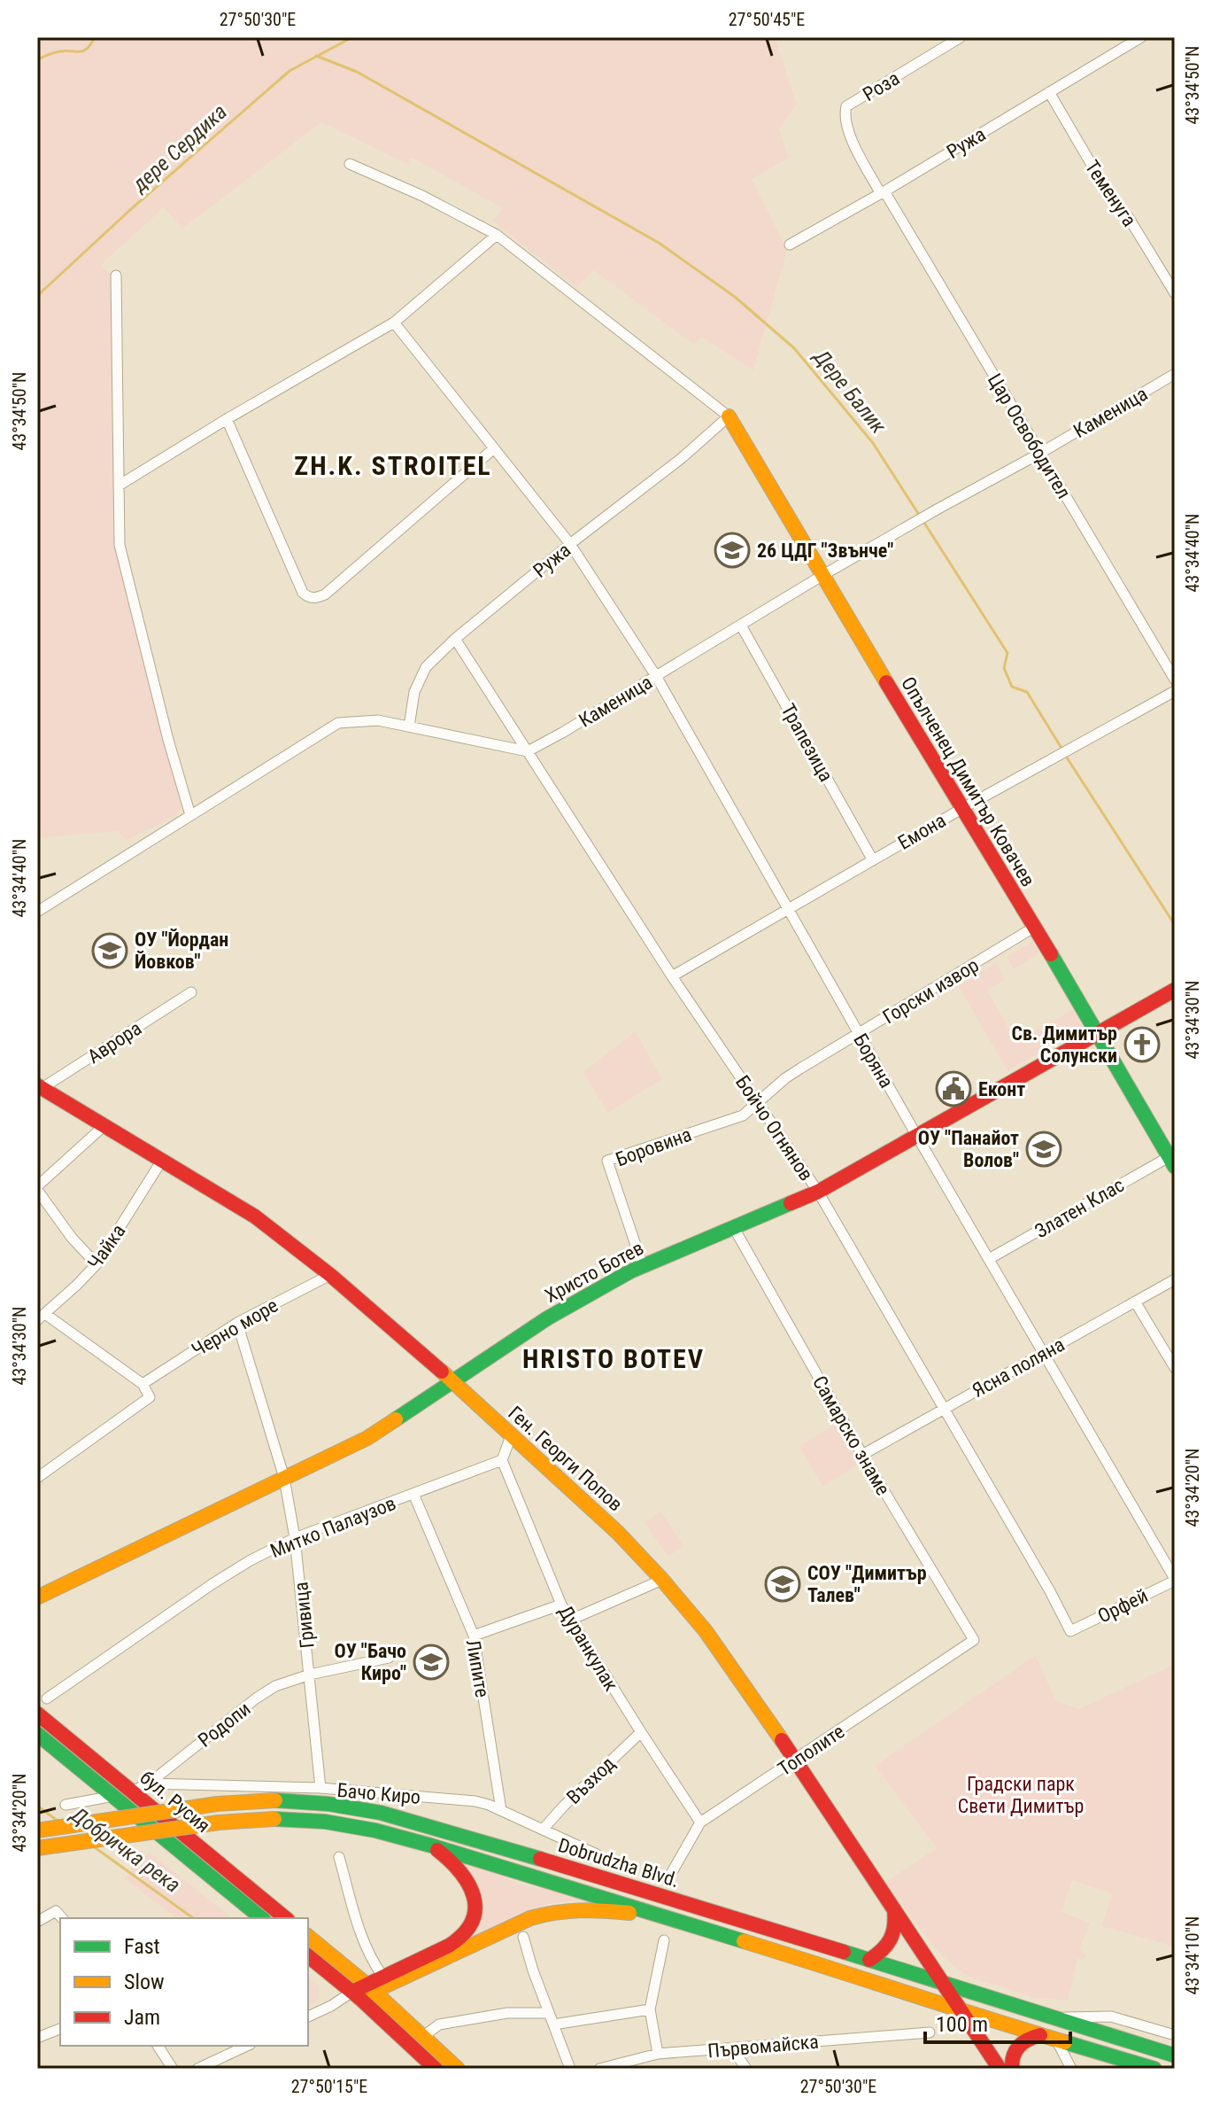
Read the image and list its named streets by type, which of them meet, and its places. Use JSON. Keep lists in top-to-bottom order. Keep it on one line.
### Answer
{"streets":{"main road":["Опълченец Димитър Ковачев","Христо Ботев","Ген. Георги Попов","бул. Русия","Dobrudzha Blvd."],"street":["Роза","Ружа","Теменуга","Каменица","Цар Освободител","Трапезица","Емона","Горски извор","Аврора","Боряна","Бойчо Огнянов","Боровина","Златен Клас","Чайка","Черно море","Ясна поляна","Самарско знаме","Митко Палаузов","Орфей","Гривица","Дуранкулак","Липите","Родопи","Тополите","Възход","Бачо Киро","Първомайска"]},"crossings":[["Роза","Ружа"],["Роза","Цар Освободител"],["Ружа","Теменуга"],["Ружа","Цар Освободител"],["Ружа","Опълченец Димитър Ковачев"],["Ружа","Боряна"],["Ружа","Бойчо Огнянов"],["Каменица","Цар Освободител"],["Каменица","Трапезица"],["Каменица","Опълченец Димитър Ковачев"],["Каменица","Боряна"],["Каменица","Бойчо Огнянов"],["Трапезица","Емона"],["Опълченец Димитър Ковачев","Емона"],["Опълченец Димитър Ковачев","Горски извор"],["Опълченец Димитър Ковачев","Златен Клас"],["Опълченец Димитър Ковачев","Христо Ботев"],["Емона","Боряна"],["Емона","Бойчо Огнянов"],["Горски извор","Боряна"],["Горски извор","Бойчо Огнянов"],["Горски извор","Боровина"],["Аврора","Ген. Георги Попов"],["Боряна","Златен Клас"],["Боряна","Христо Ботев"],["Боряна","Ясна поляна"],["Боряна","Орфей"],["Бойчо Огнянов","Боровина"],["Бойчо Огнянов","Христо Ботев"],["Бойчо Огнянов","Ясна поляна"],["Бойчо Огнянов","Орфей"],["Боровина","Христо Ботев"],["Чайка","Ген. Георги Попов"],["Христо Ботев","Самарско знаме"],["Христо Ботев","Ген. Георги Попов"],["Христо Ботев","Гривица"],["Черно море","Ген. Георги Попов"],["Черно море","Гривица"],["Ясна поляна","Самарско знаме"],["Самарско знаме","Тополите"],["Ген. Георги Попов","Тополите"],["Ген. Георги Попов","Dobrudzha Blvd."],["Митко Палаузов","Гривица"],["Митко Палаузов","Дуранкулак"],["Митко Палаузов","Липите"],["Гривица","Родопи"],["Гривица","Бачо Киро"],["Дуранкулак","Тополите"],["Дуранкулак","Възход"],["Липите","Бачо Киро"],["Родопи","Бачо Киро"],["Родопи","бул. Русия"],["Възход","Бачо Киро"]],"districts":["ZH.K. STROITEL","HRISTO BOTEV"],"water":["дере Сердика","Дере Балик","Добричка река"],"parks":["Градски парк Свети Димитър"],"places":{"school or university":["26 ЦДГ \"Звънче\"","ОУ \"Йордан Йовков\"","ОУ \"Панайот Волов\"","СОУ \"Димитър Талев\"","ОУ \"Бачо Киро\""],"church":["Св. Димитър Солунски"],"public building":["Еконт"]},"legend":["Fast","Slow","Jam"],"scale_bar":"100 m","coordinates":["27°50'30\"E","27°50'45\"E","43°34'50\"N","43°34'40\"N","43°34'30\"N","43°34'20\"N","43°34'10\"N","27°50'15\"E"]}
